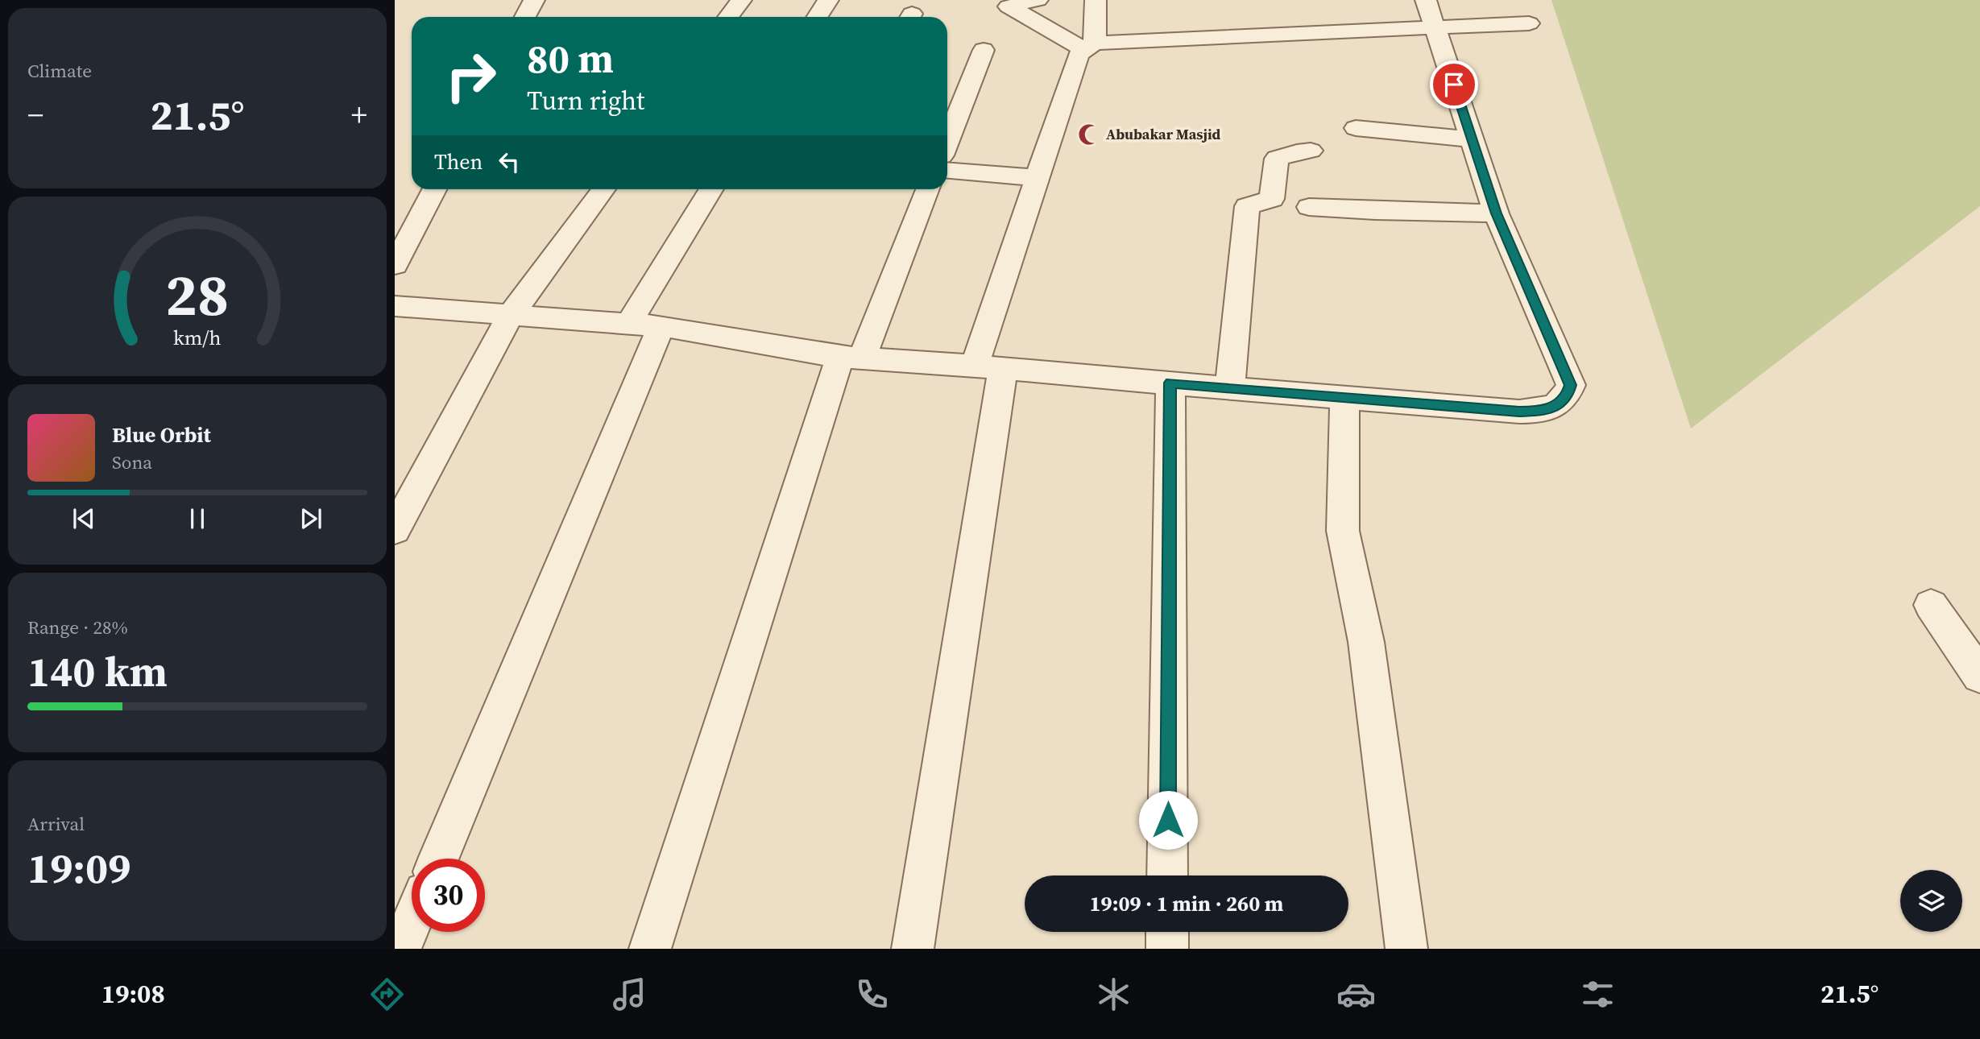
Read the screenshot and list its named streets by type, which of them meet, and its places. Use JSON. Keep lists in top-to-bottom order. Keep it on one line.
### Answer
{"places":{"mosque":["Abubakar Masjid"]},"page":{"tile":["Climate",["Range · 28%","140 km"],["Arrival","19:09"]],"turn":["80 m","Turn right"],"heat":["−","21.5°","+"],"then":"Then","song":["Blue Orbit","Sona"],"limit":"30","trip":"19:09 · 1 min · 260 m","tabs":["19:08","21.5°"],"gauge":["28","km/h"]}}
